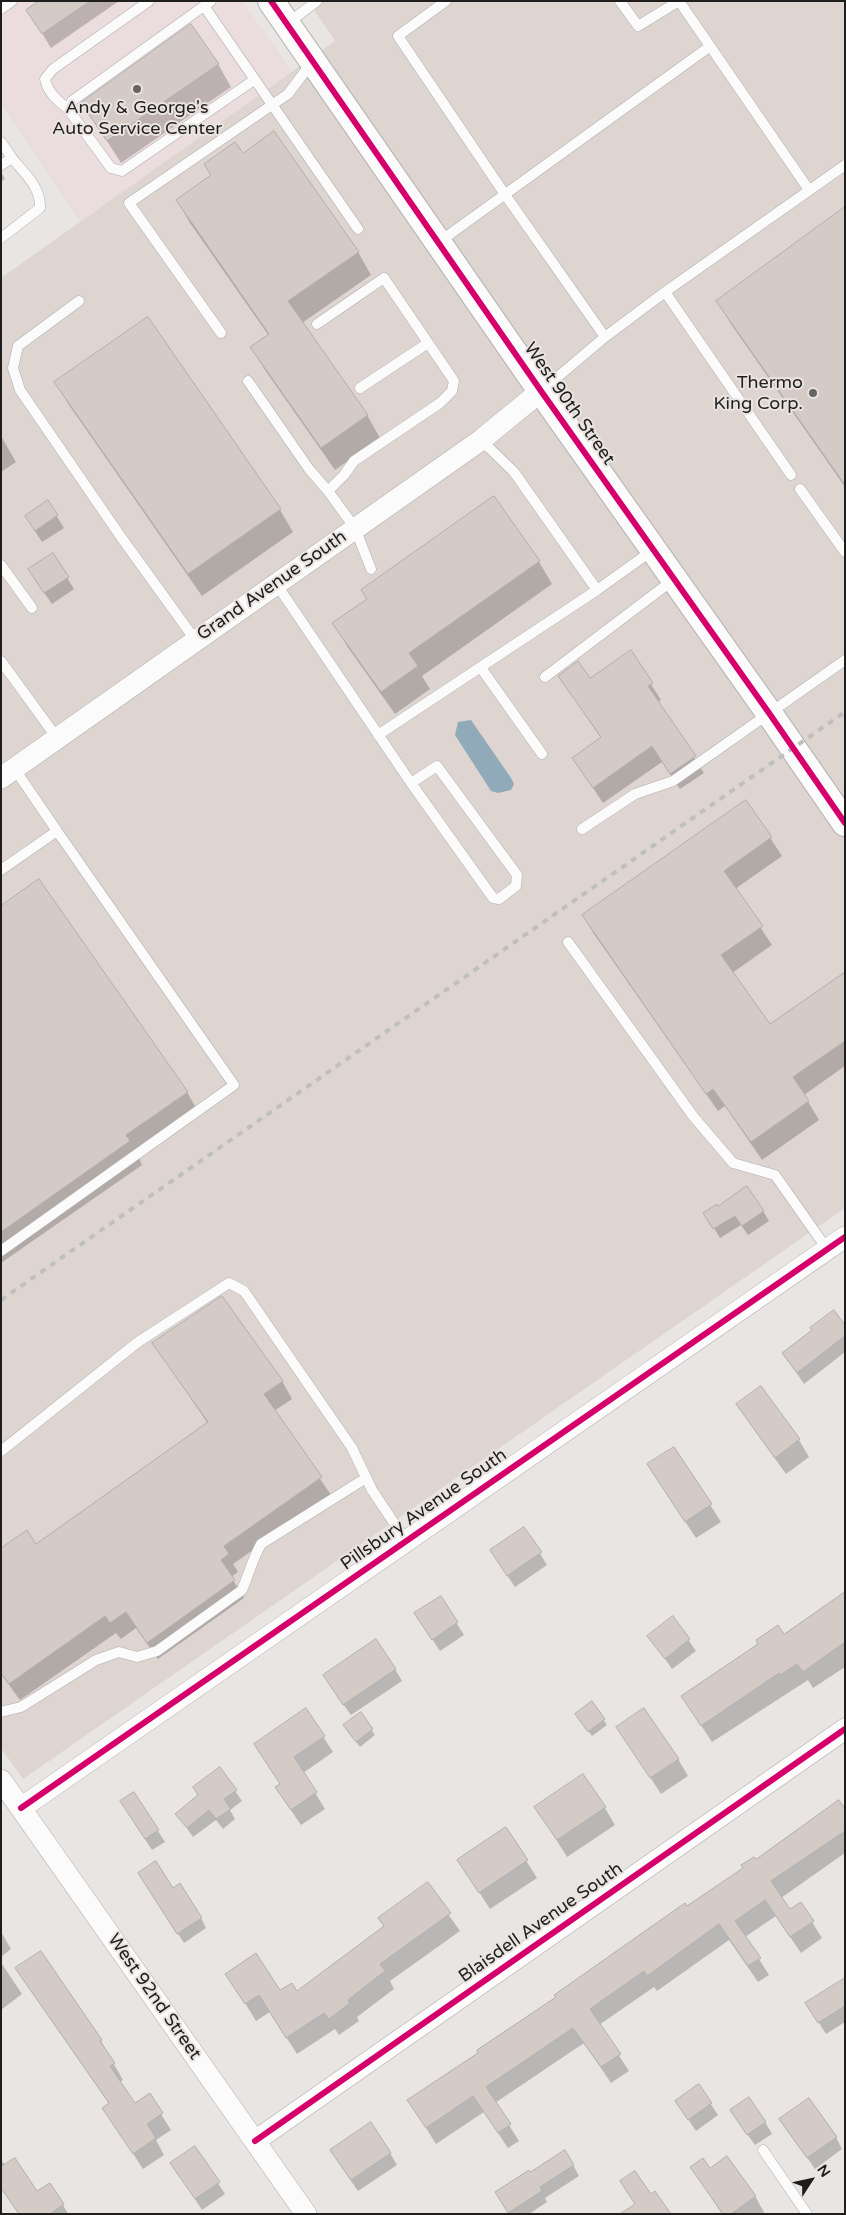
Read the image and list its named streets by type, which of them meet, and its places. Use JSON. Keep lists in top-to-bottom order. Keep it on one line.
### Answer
{"streets":{"street":["West 90th Street","Grand Avenue South","Pillsbury Avenue South","Blaisdell Avenue South","West 92nd Street"]},"crossings":[["West 90th Street","Grand Avenue South"],["Pillsbury Avenue South","West 92nd Street"],["Blaisdell Avenue South","West 92nd Street"]],"places":["Andy & George's Auto Service Center","Thermo King Corp."],"north":"top right"}
